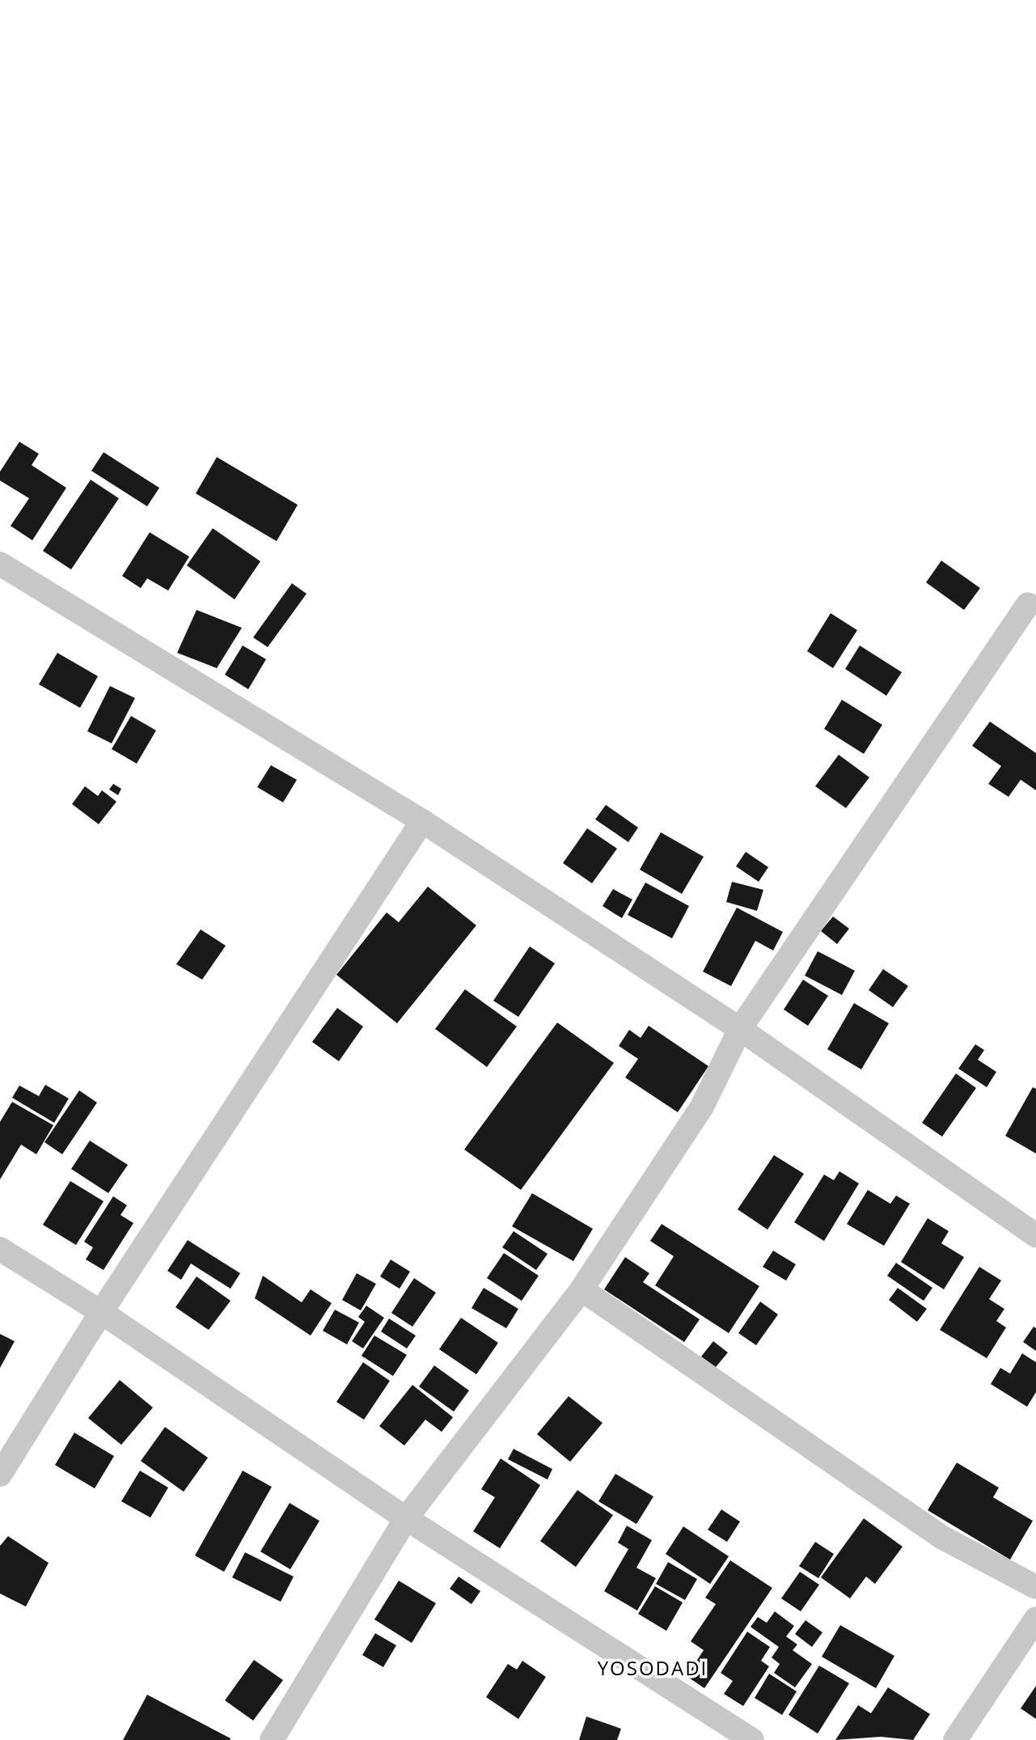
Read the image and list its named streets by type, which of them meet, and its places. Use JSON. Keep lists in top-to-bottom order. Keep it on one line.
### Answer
{"districts":["YOSODADI"]}
